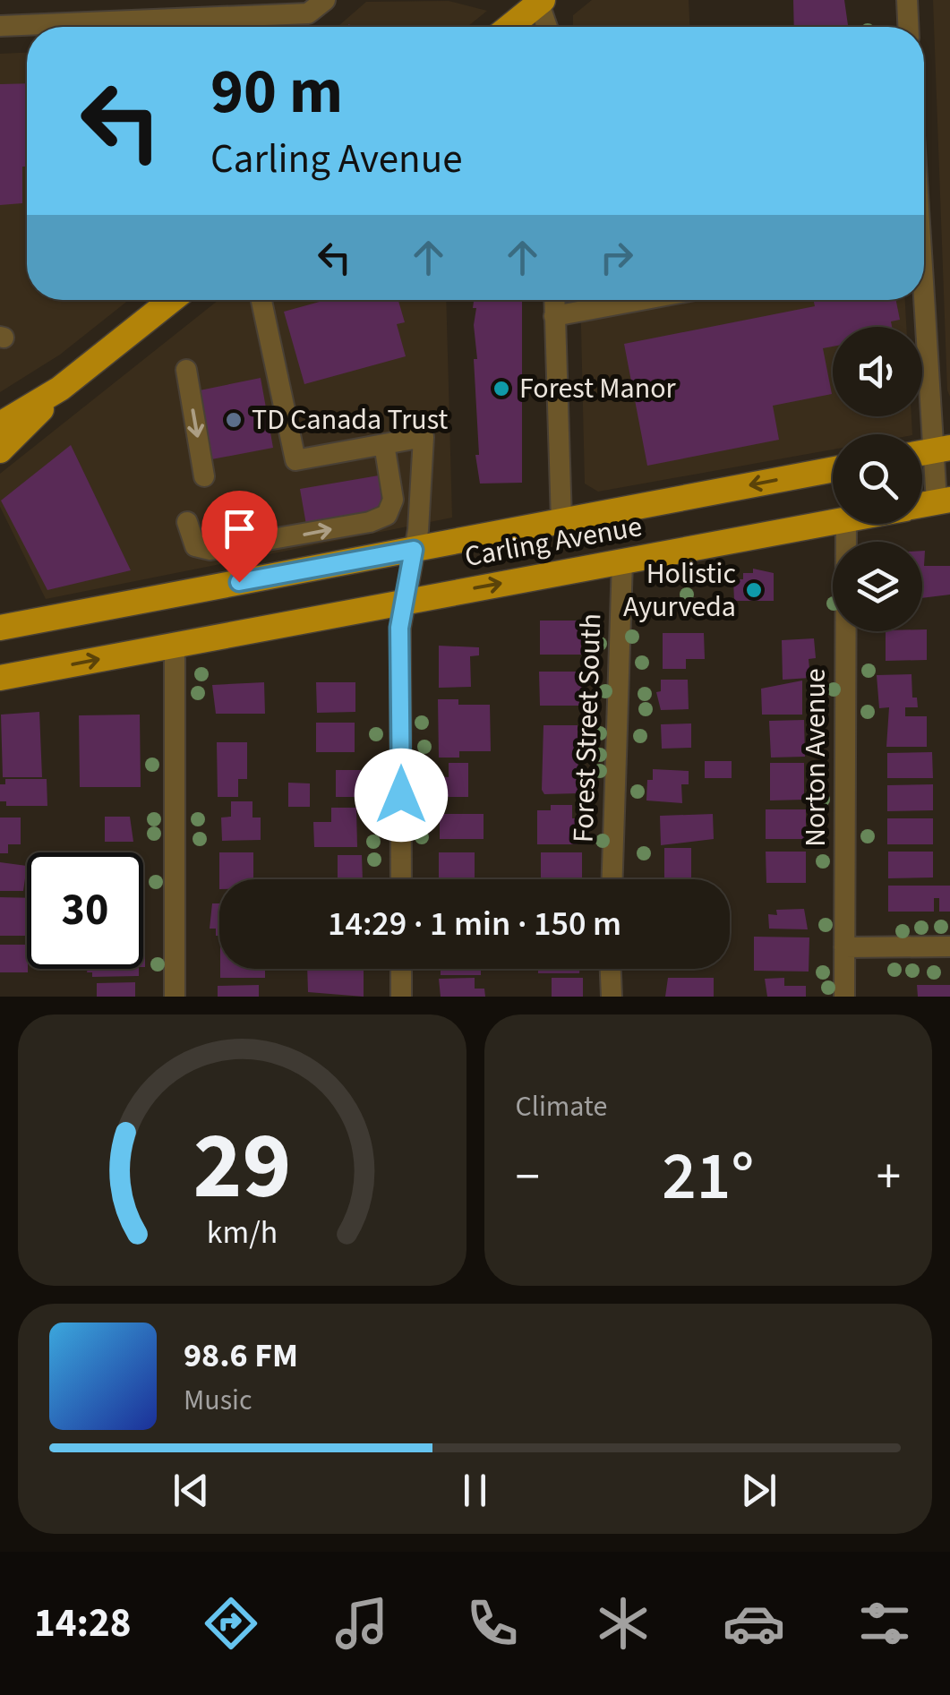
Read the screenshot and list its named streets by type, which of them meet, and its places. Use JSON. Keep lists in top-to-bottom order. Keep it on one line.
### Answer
{"streets":{"main road":["Carling Avenue"],"street":["Forest Street South","Norton Avenue"]},"crossings":[["Carling Avenue","Forest Street South"]],"places":["Forest Manor","TD Canada Trust","Holistic Ayurveda"],"page":{"turn":["90 m","Carling Avenue"],"limit":"30","trip":"14:29 · 1 min · 150 m","tile":"Climate","heat":["−","21°","+"],"song":["98.6 FM","Music"],"tabs":"14:28","gauge":["29","km/h"]}}
